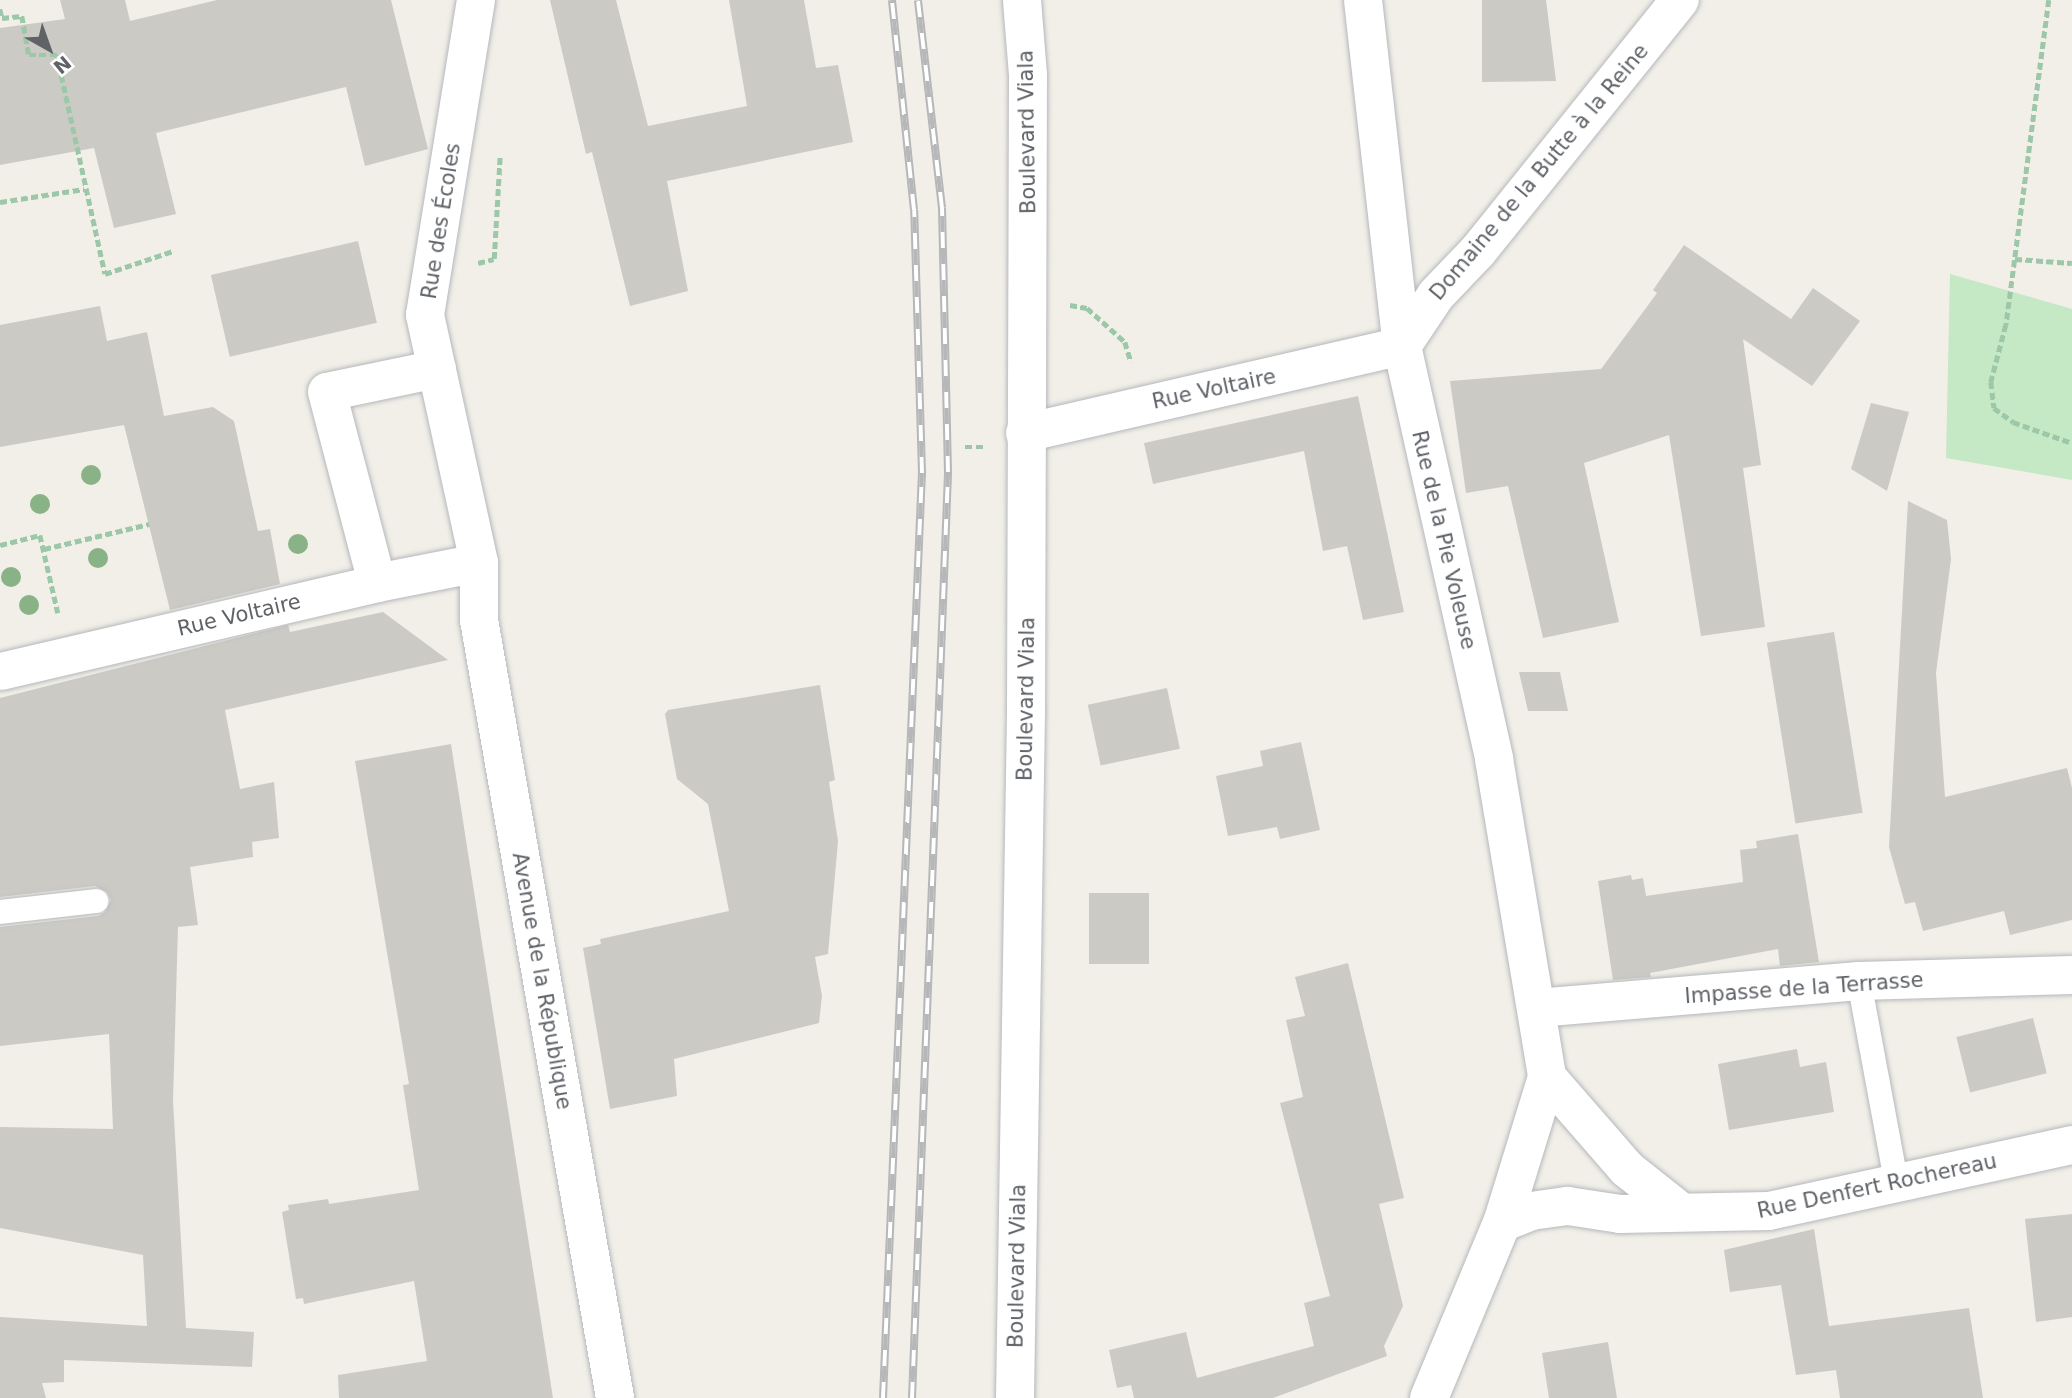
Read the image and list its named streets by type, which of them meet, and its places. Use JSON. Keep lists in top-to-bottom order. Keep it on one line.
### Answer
{"streets":{"street":["Boulevard Viala","Domaine de la Butte à la Reine","Rue des Écoles","Rue Voltaire","Rue de la Pie Voleuse","Avenue de la République","Impasse de la Terrasse","Rue Denfert Rochereau"]},"crossings":[["Boulevard Viala","Rue Voltaire"],["Domaine de la Butte à la Reine","Rue Voltaire"],["Domaine de la Butte à la Reine","Rue de la Pie Voleuse"],["Rue des Écoles","Rue Voltaire"],["Rue des Écoles","Avenue de la République"],["Rue Voltaire","Rue de la Pie Voleuse"],["Rue Voltaire","Avenue de la République"],["Rue de la Pie Voleuse","Impasse de la Terrasse"]],"north":"bottom right"}
